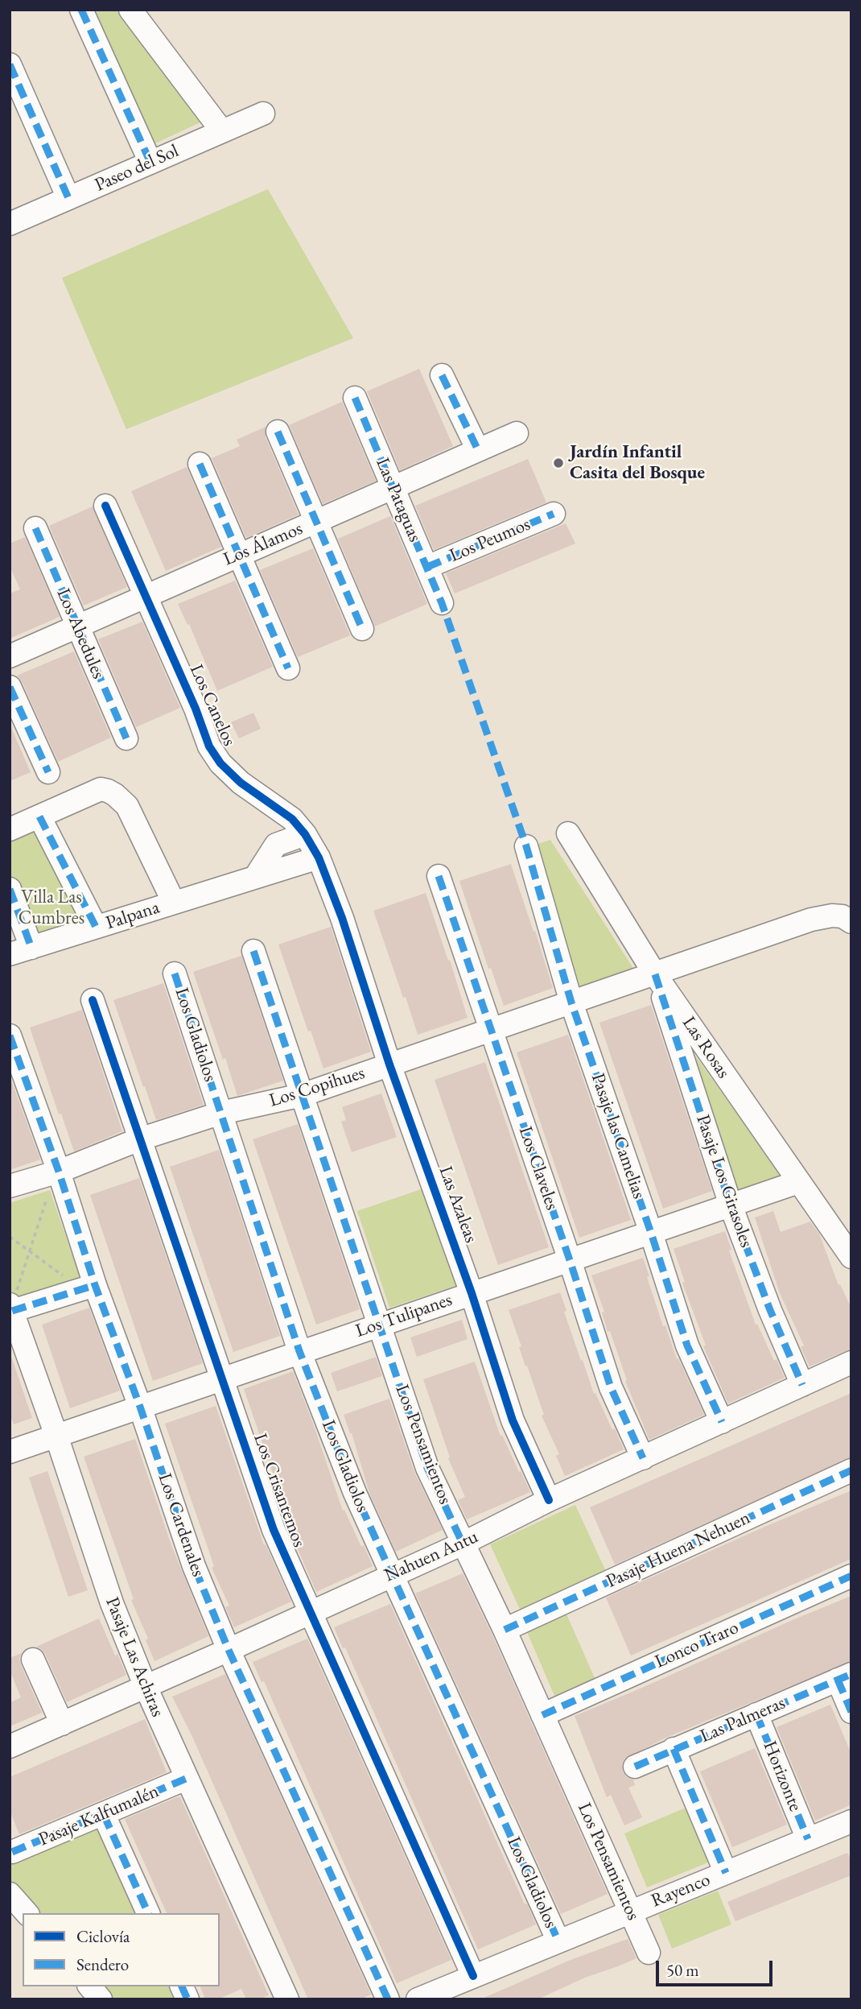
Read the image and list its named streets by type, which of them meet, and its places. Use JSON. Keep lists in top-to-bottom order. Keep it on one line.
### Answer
{"streets":{"street":["Paseo del Sol","Las Pataguas","Los Peumos","Los Álamos","Los Abedules","Los Canelos","Palpana","Los Gladiolos","Las Rosas","Los Copihues","Pasaje las Camelias","Los Claveles","Pasaje Los Girasoles","Las Azaleas","Los Tulipanes","Los Pensamientos","Los Crisantemos","Los Cardenales","Pasaje Huena Nehuen","Nahuen Antu","Lonco Traro","Pasaje Las Achiras","Las Palmeras","Horizonte","Pasaje Kalfumalén","Rayenco"]},"crossings":[["Las Pataguas","Los Peumos"],["Las Pataguas","Los Álamos"],["Los Álamos","Los Abedules"],["Los Álamos","Los Canelos"],["Los Canelos","Palpana"],["Los Canelos","Las Azaleas"],["Los Gladiolos","Los Copihues"],["Los Gladiolos","Los Tulipanes"],["Los Gladiolos","Nahuen Antu"],["Los Gladiolos","Rayenco"],["Las Rosas","Los Copihues"],["Las Rosas","Pasaje Los Girasoles"],["Las Rosas","Los Tulipanes"],["Los Copihues","Pasaje las Camelias"],["Los Copihues","Los Claveles"],["Los Copihues","Pasaje Los Girasoles"],["Los Copihues","Las Azaleas"],["Los Copihues","Los Pensamientos"],["Los Copihues","Los Crisantemos"],["Los Copihues","Los Cardenales"],["Pasaje las Camelias","Los Tulipanes"],["Pasaje las Camelias","Nahuen Antu"],["Los Claveles","Los Tulipanes"],["Los Claveles","Nahuen Antu"],["Pasaje Los Girasoles","Los Tulipanes"],["Pasaje Los Girasoles","Nahuen Antu"],["Las Azaleas","Los Tulipanes"],["Las Azaleas","Nahuen Antu"],["Los Tulipanes","Los Pensamientos"],["Los Tulipanes","Los Crisantemos"],["Los Tulipanes","Los Cardenales"],["Los Tulipanes","Pasaje Las Achiras"],["Los Pensamientos","Pasaje Huena Nehuen"],["Los Pensamientos","Nahuen Antu"],["Los Pensamientos","Lonco Traro"],["Los Pensamientos","Rayenco"],["Los Crisantemos","Nahuen Antu"],["Los Crisantemos","Rayenco"],["Los Cardenales","Nahuen Antu"],["Nahuen Antu","Pasaje Las Achiras"],["Pasaje Las Achiras","Pasaje Kalfumalén"],["Las Palmeras","Horizonte"],["Horizonte","Rayenco"]],"parks":["Villa Las Cumbres"],"places":["Jardín Infantil Casita del Bosque"],"legend":["Ciclovía","Sendero"],"scale_bar":"50 m"}
